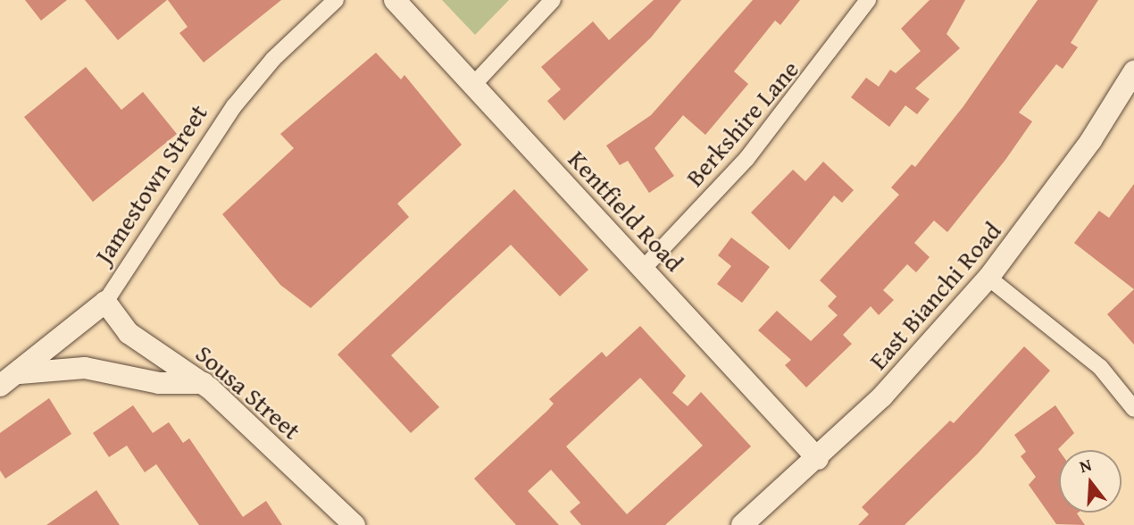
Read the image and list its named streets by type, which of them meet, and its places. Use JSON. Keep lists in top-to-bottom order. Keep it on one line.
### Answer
{"streets":{"street":["Berkshire Lane","Jamestown Street","Kentfield Road","East Bianchi Road","Sousa Street"]},"crossings":[["Berkshire Lane","Kentfield Road"],["Jamestown Street","Sousa Street"],["Kentfield Road","East Bianchi Road"]],"north":"top"}
